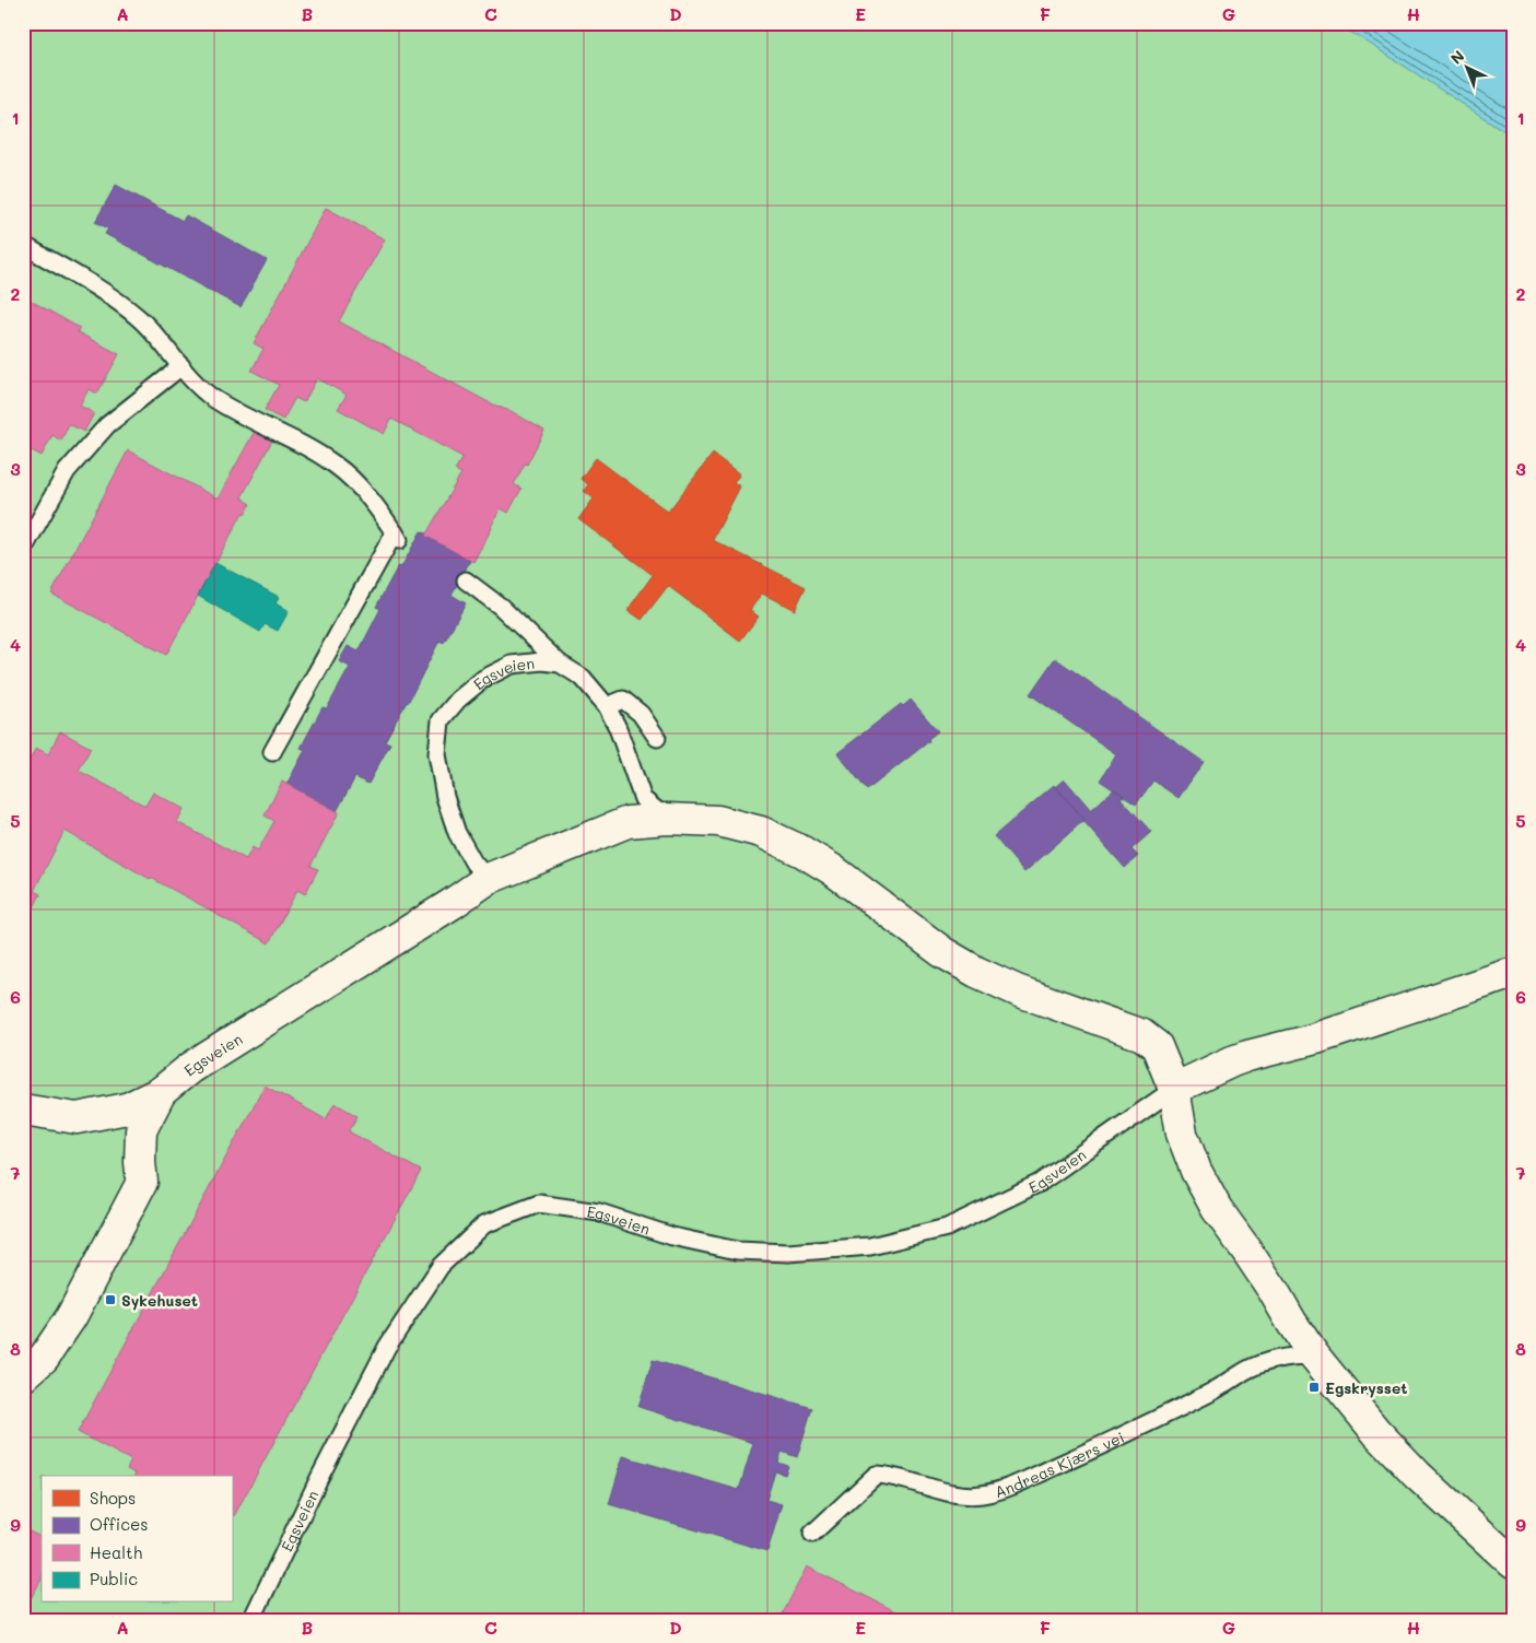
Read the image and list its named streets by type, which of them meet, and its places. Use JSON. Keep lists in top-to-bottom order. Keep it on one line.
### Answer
{"streets":{"street":["Egsveien"],"lane":["Andreas Kjærs vei"]},"places":{"transit":["Sykehuset","Egskrysset"]},"legend":["Shops","Offices","Health","Public"],"north":"top left","grid":{"columns":["A","B","C","D","E","F","G","H"],"rows":["1","2","3","4","5","6","7","8","9"]}}
